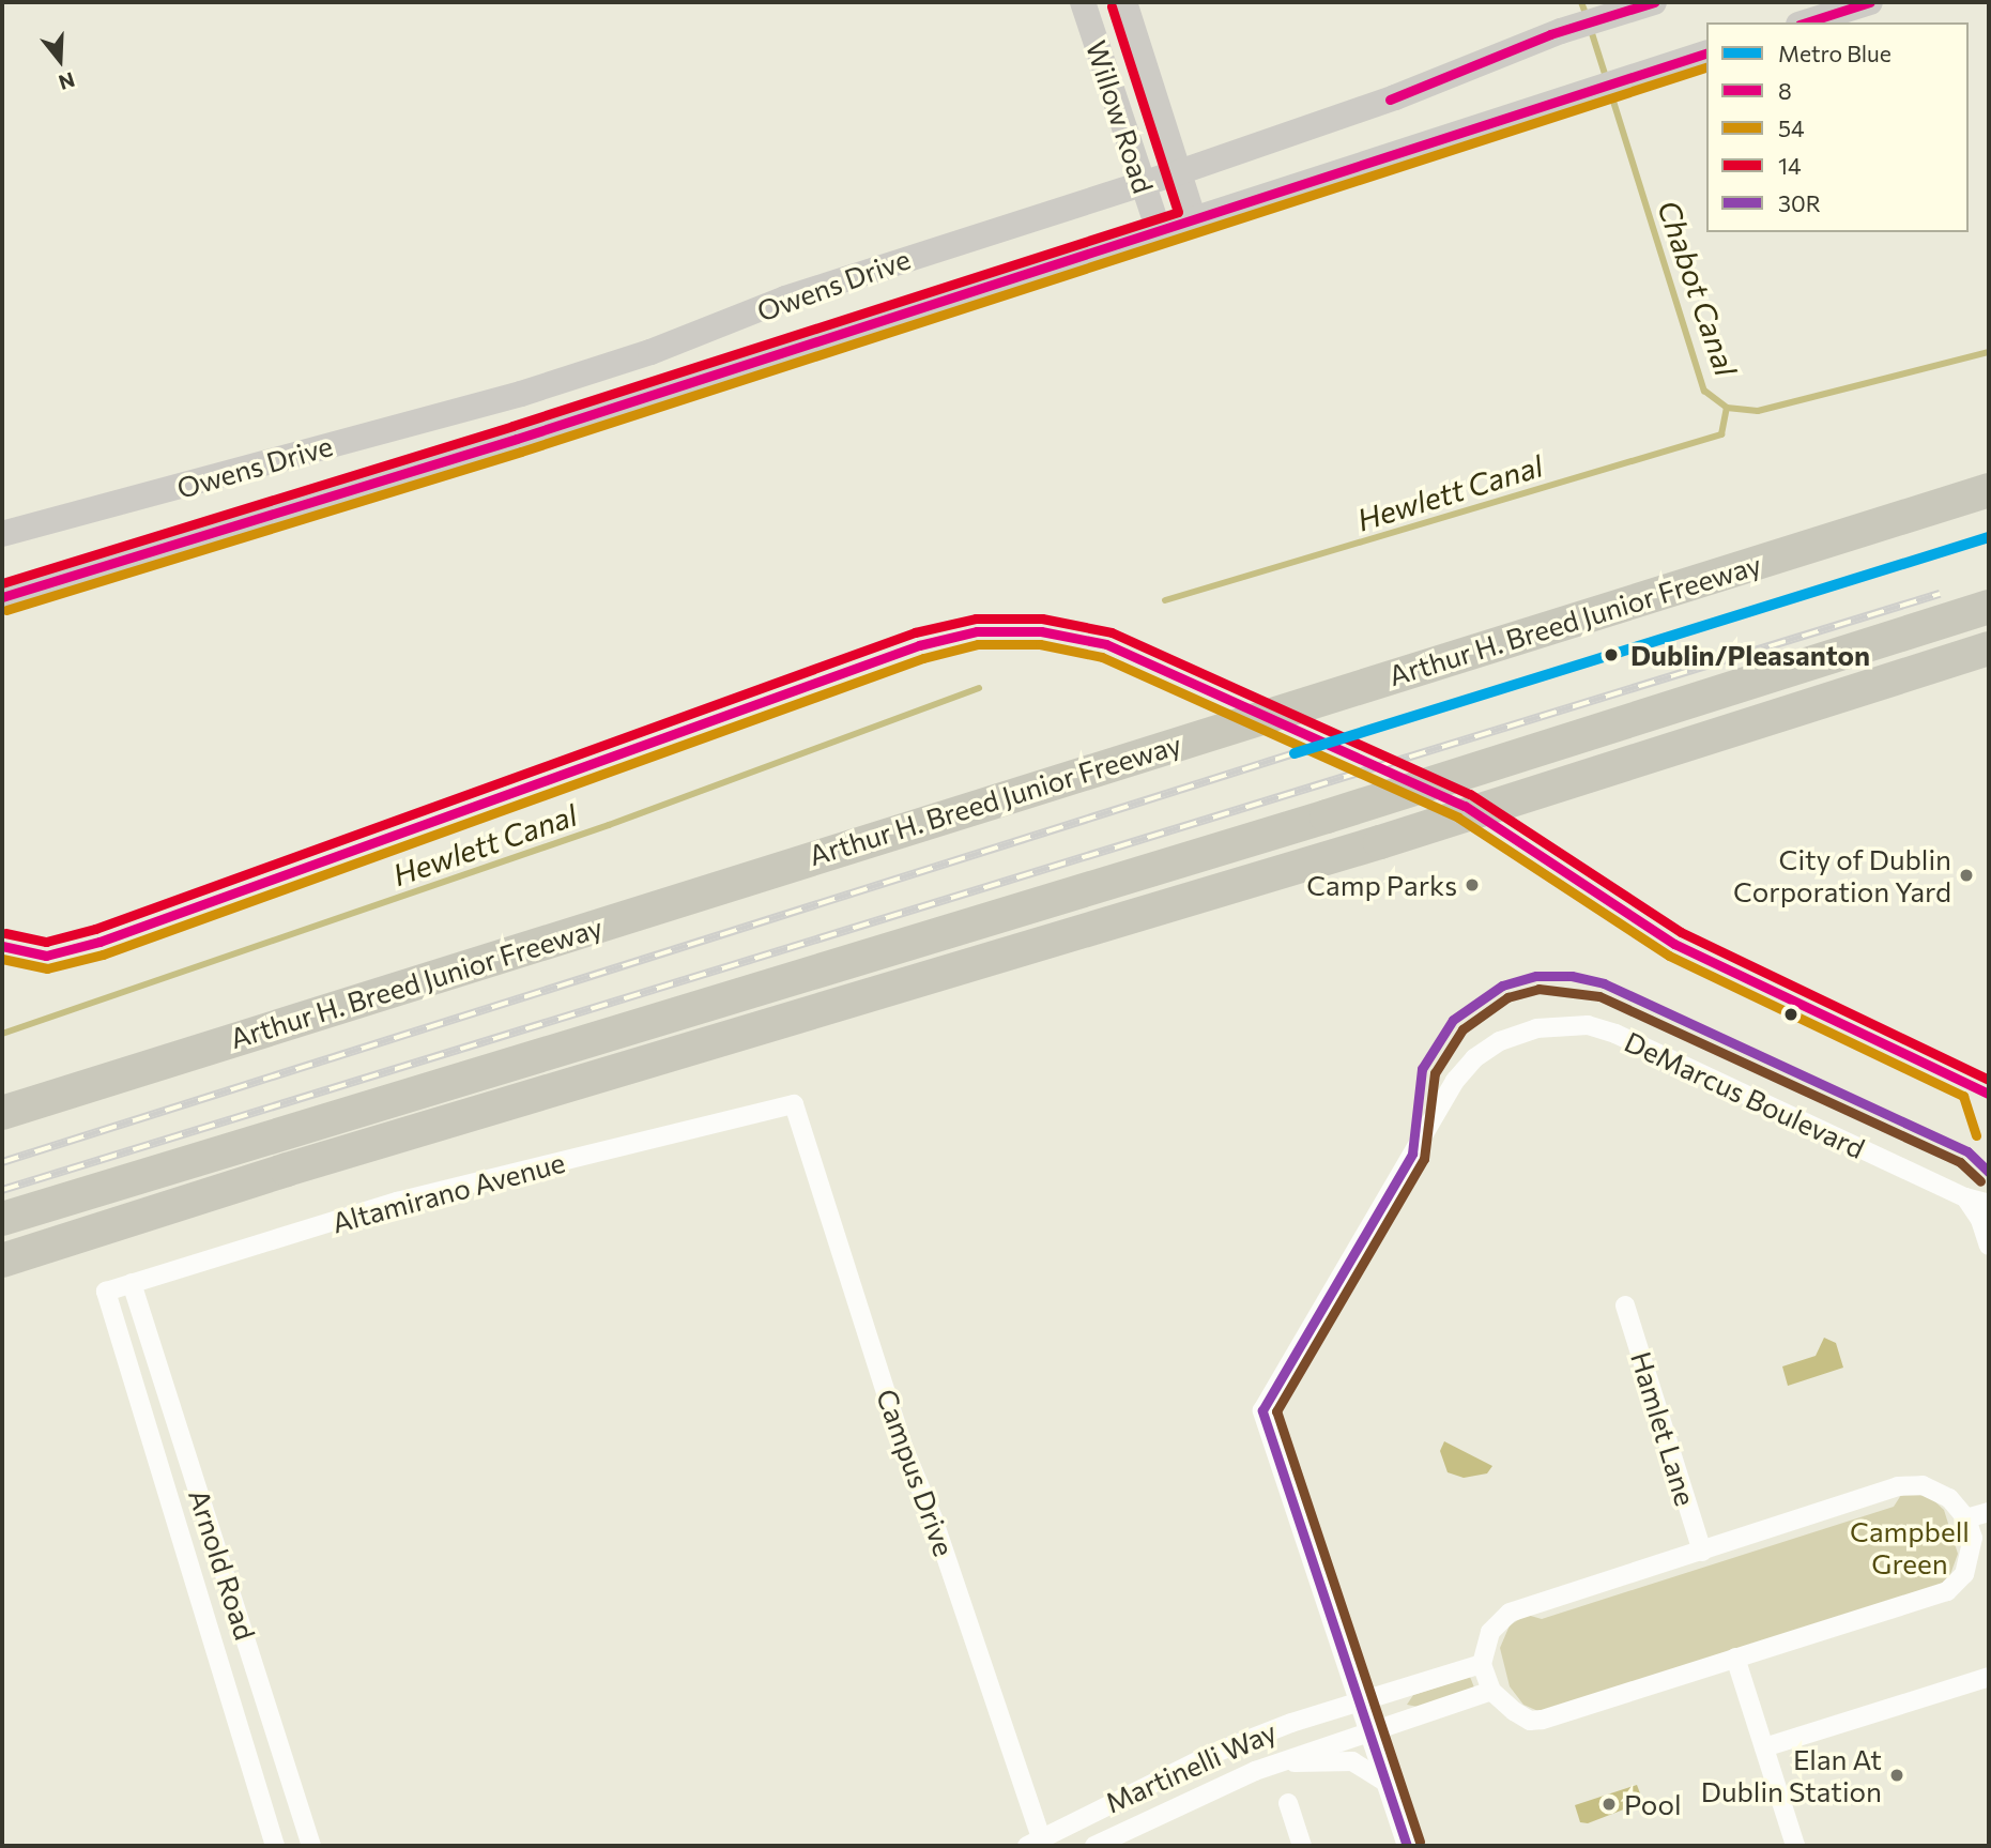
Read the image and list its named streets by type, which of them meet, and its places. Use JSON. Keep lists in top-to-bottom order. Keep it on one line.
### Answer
{"streets":{"highway":["Arthur H. Breed Junior Freeway"],"street":["Willow Road","Owens Drive","DeMarcus Boulevard","Altamirano Avenue","Hamlet Lane","Campus Drive","Arnold Road","Martinelli Way"]},"crossings":[["Willow Road","Owens Drive"],["DeMarcus Boulevard","Martinelli Way"],["Altamirano Avenue","Campus Drive"],["Altamirano Avenue","Arnold Road"],["Campus Drive","Martinelli Way"]],"water":["Chabot Canal","Hewlett Canal"],"parks":["Campbell Green"],"places":["Dublin/Pleasanton","City of Dublin Corporation Yard","Camp Parks","Elan At Dublin Station","Pool"],"lines":["transit line 8","transit line 14","transit line 54","metro line Blue","transit line 30R"],"legend":["Metro Blue","8","54","14","30R"],"north":"bottom"}
